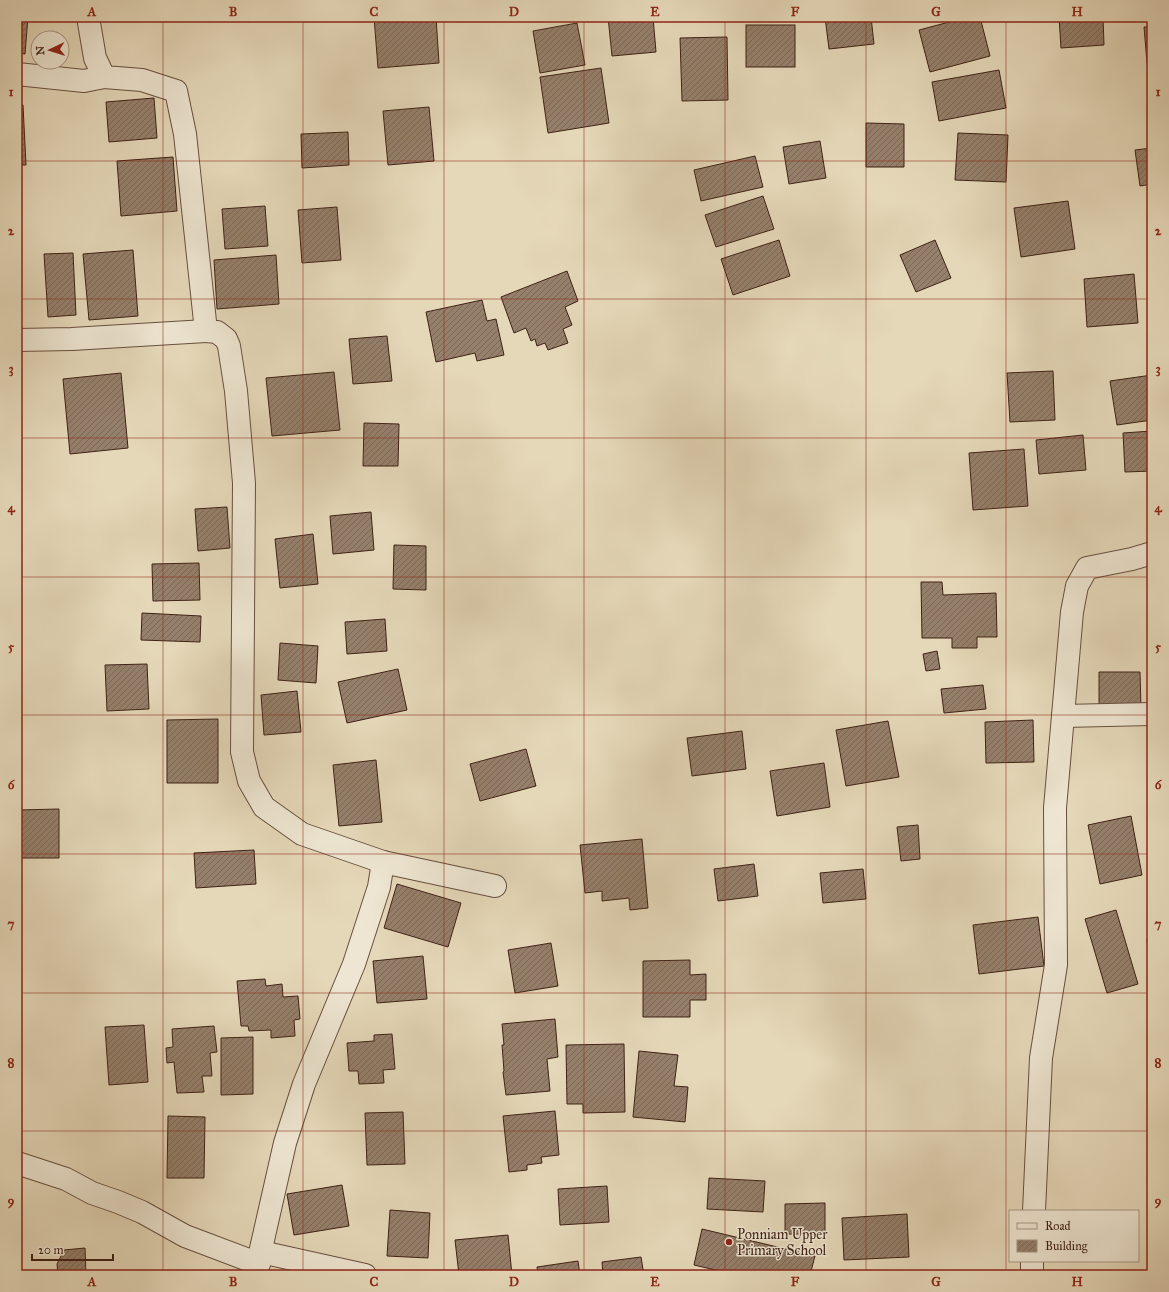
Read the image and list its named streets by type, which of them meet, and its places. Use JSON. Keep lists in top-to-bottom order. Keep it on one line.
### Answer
{"places":["Ponniam Upper Primary School"],"legend":["Road","Building"],"scale_bar":"20 m","north":"left","grid":{"columns":["A","B","C","D","E","F","G","H"],"rows":["1","2","3","4","5","6","7","8","9"]}}
